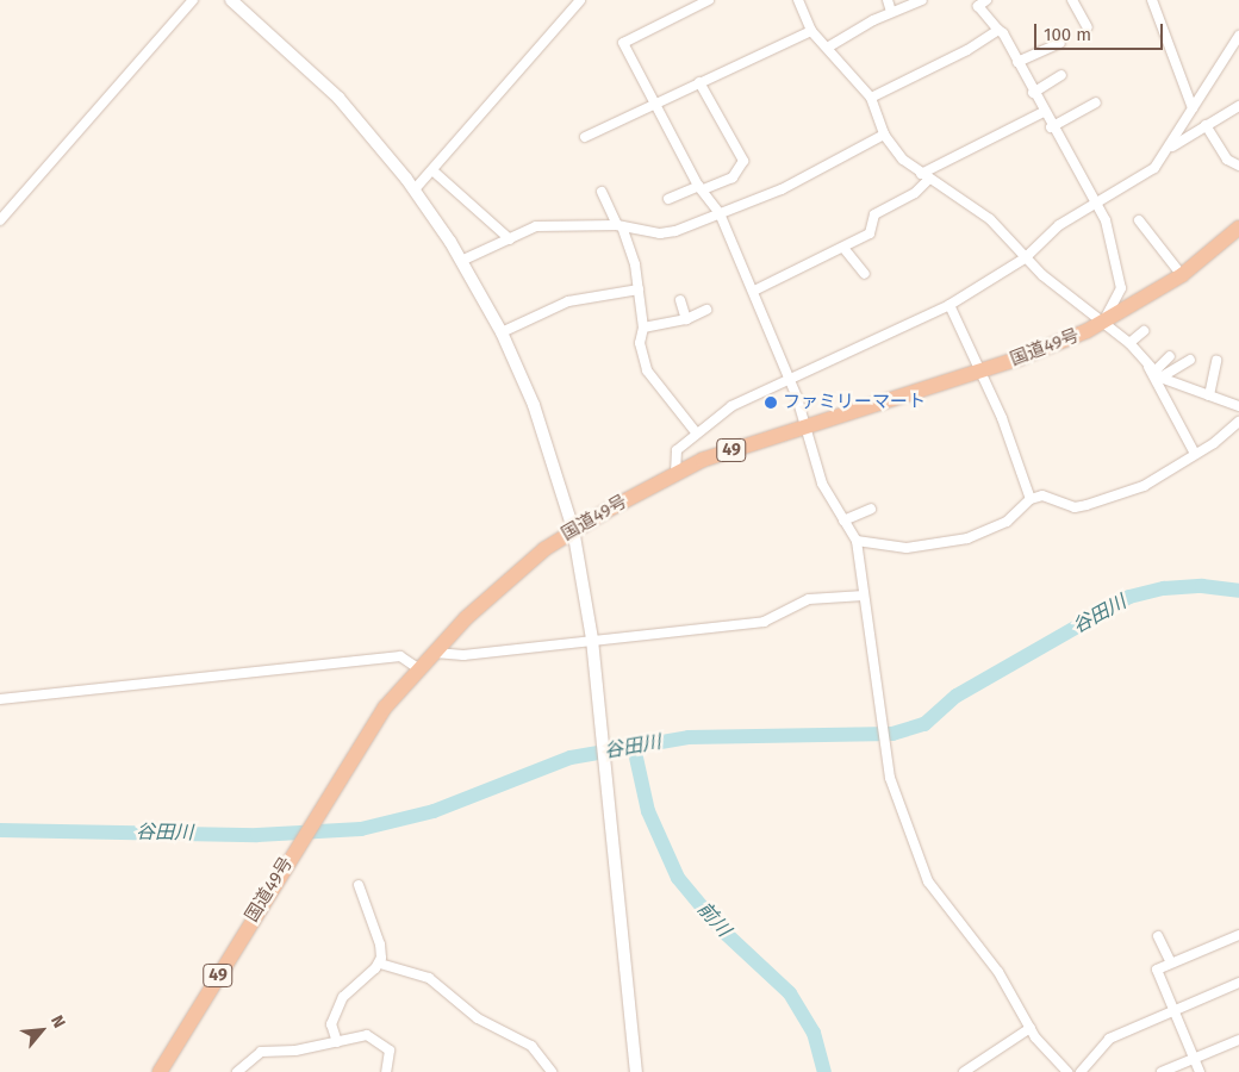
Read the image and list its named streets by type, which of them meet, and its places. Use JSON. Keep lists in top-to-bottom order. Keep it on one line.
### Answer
{"streets":{"highway":["国道49号","49"]},"water":["谷田川","前川"],"places":["ファミリーマート"],"scale_bar":"100 m","north":"top right"}
